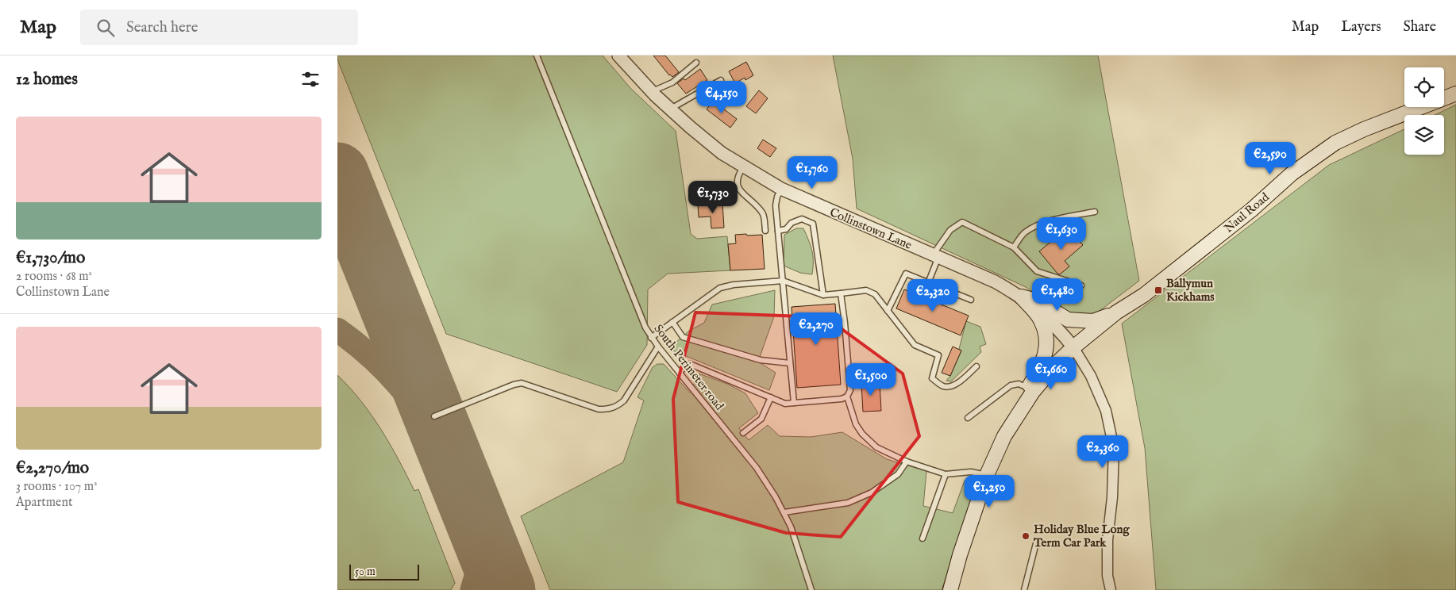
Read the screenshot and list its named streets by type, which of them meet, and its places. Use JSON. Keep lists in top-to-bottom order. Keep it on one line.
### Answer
{"streets":{"main road":["Naul Road"],"street":["Collinstown Lane"],"lane":["South Perimeter road"]},"crossings":[["Naul Road","Collinstown Lane"]],"places":{"transit":["Ballymun Kickhams"],"other":["Holiday Blue Long Term Car Park"]},"scale_bar":"50 m","page":{"header":"Map","search":"Search here","nav":["Map","Layers","Share"],"heading":"12 homes","price":["€4,150","€2,590","€1,760","€1,730","€1,630","€1,480","€2,320","€2,270","€1,660","€1,500","€2,360","€1,250"],"list":[{"name":"€1,730/mo","note":"2 rooms · 68 m² · Collinstown Lane"},{"name":"€2,270/mo","note":"3 rooms · 107 m² · Apartment"}],"scale":"50 m"}}
